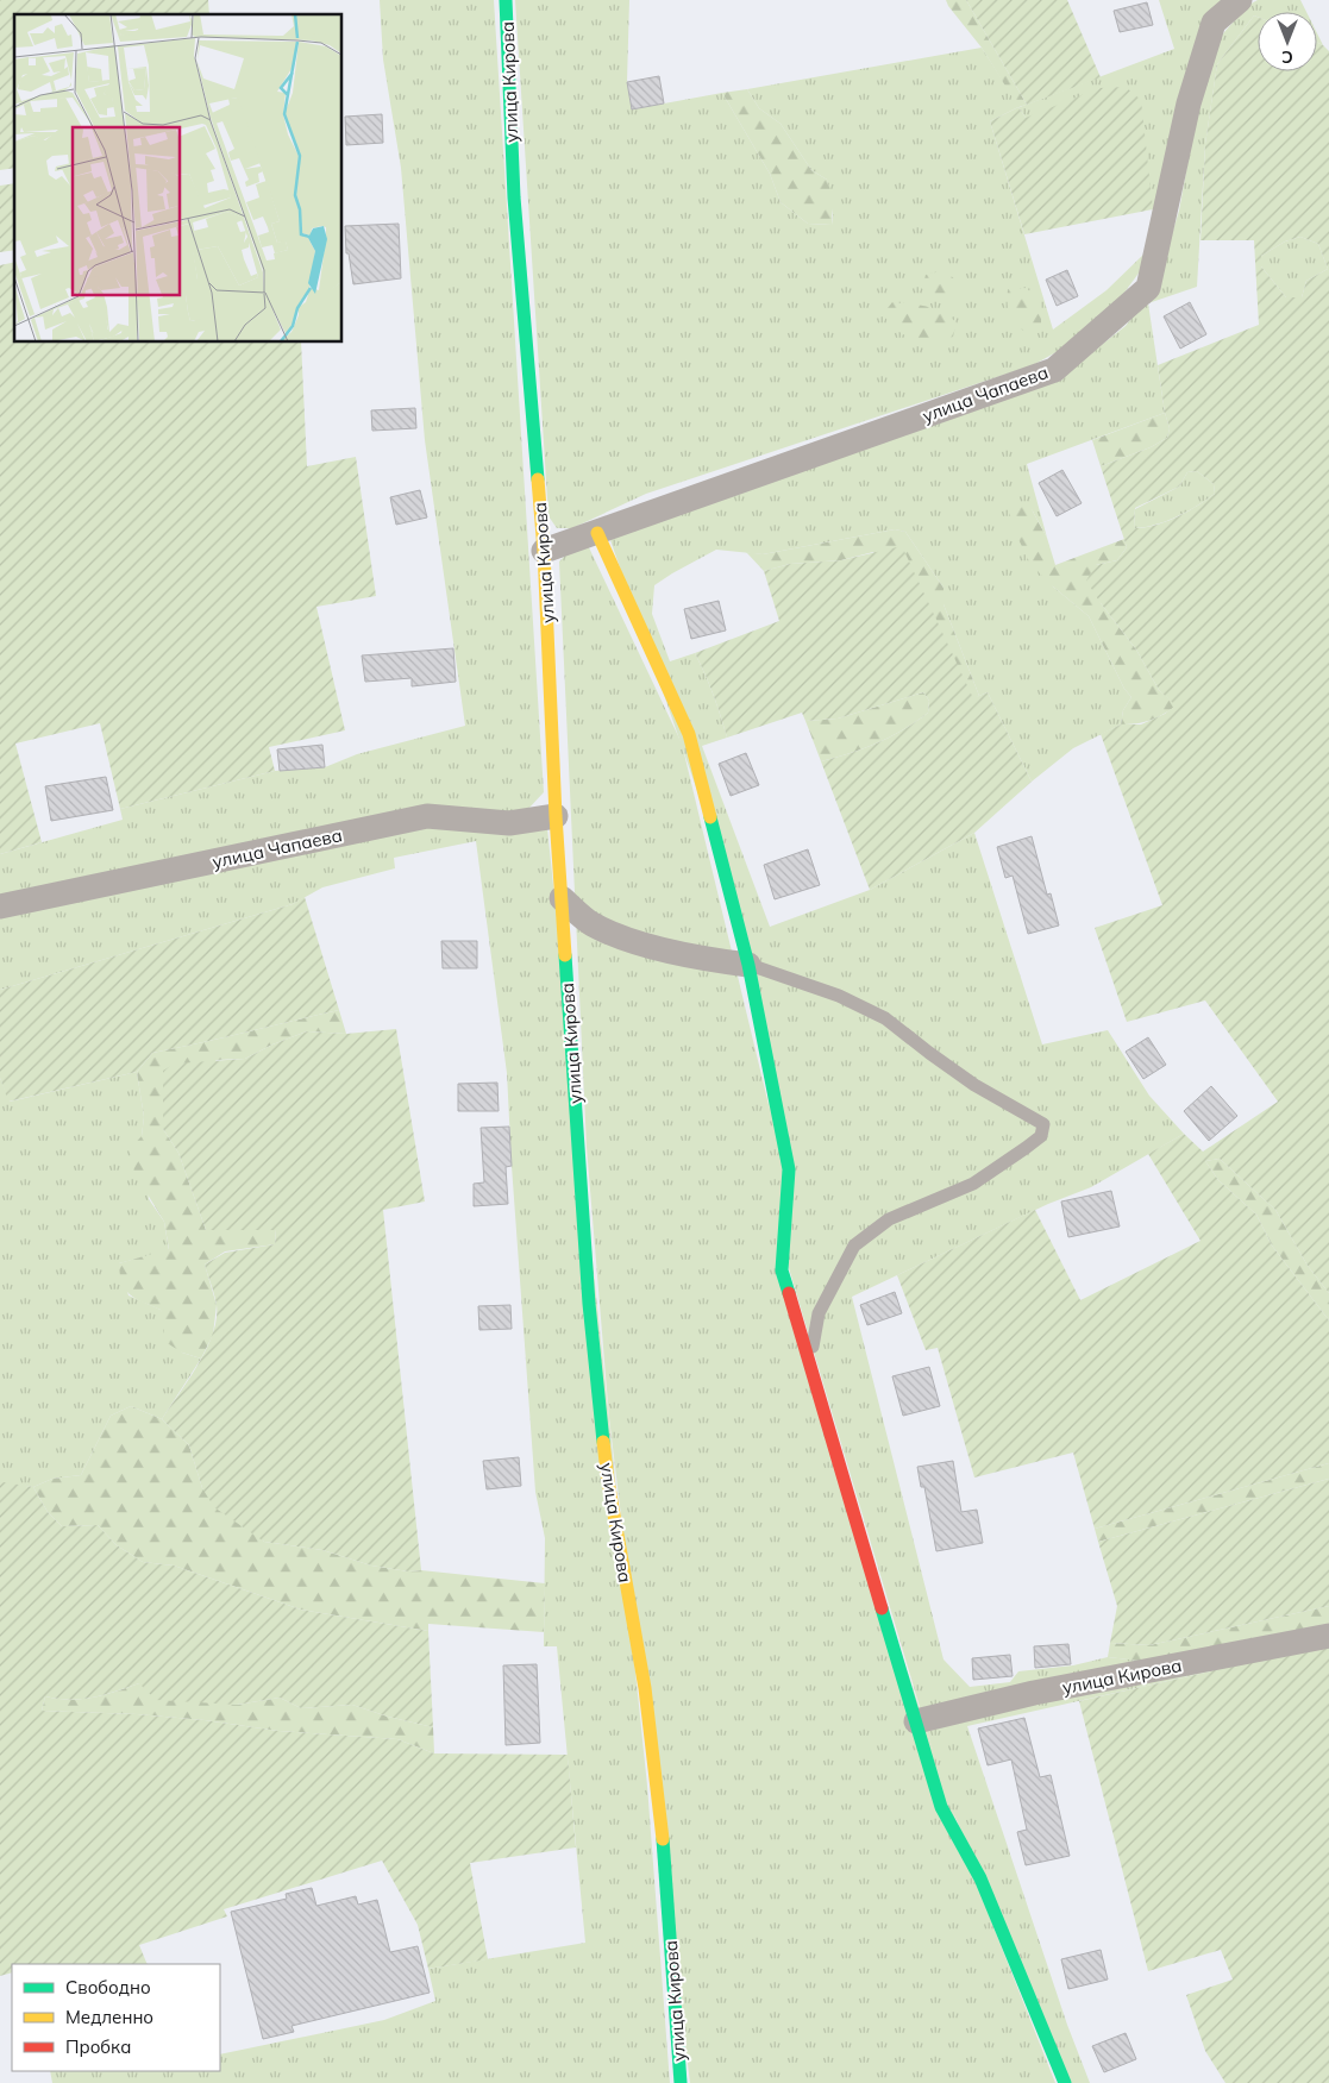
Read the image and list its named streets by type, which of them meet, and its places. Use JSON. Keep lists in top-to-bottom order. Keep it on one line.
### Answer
{"streets":{"street":["улица Кирова","улица Чапаева"]},"crossings":[["улица Кирова","улица Чапаева"]],"legend":["Свободно","Медленно","Пробка"],"north":"bottom"}
